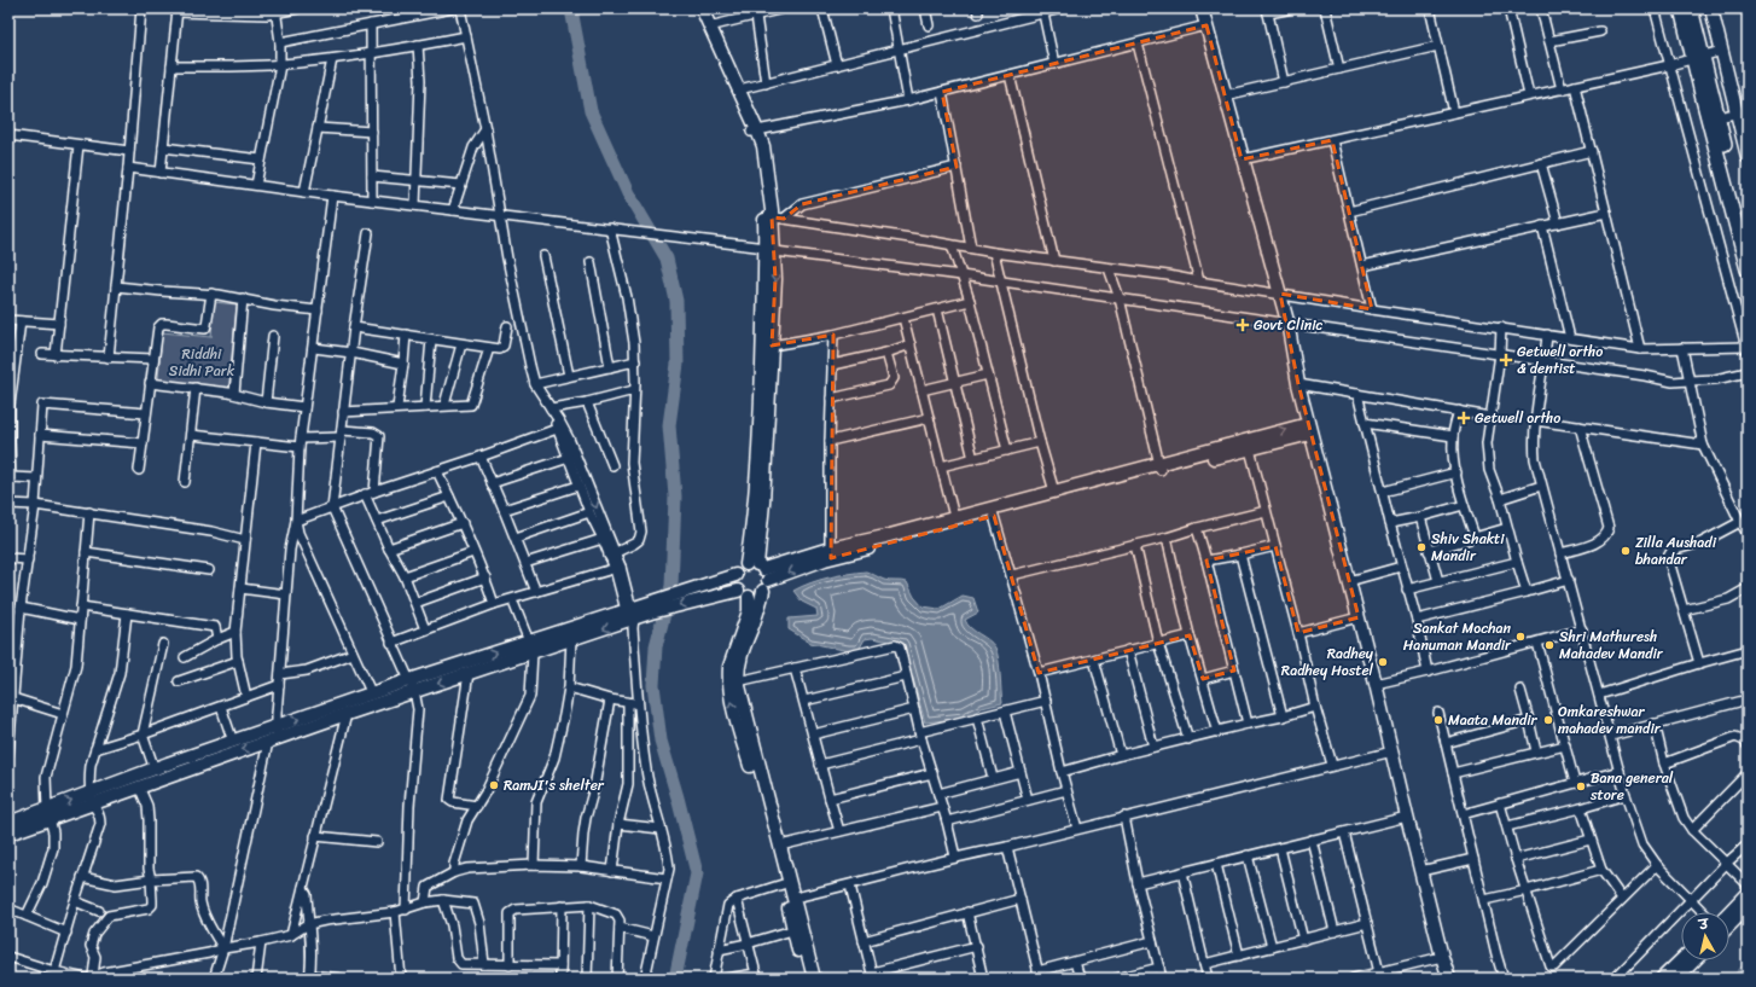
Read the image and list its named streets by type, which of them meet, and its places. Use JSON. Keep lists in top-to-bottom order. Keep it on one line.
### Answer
{"parks":["Riddhi Sidhi Park"],"places":{"health":["Govt Clinic","Getwell ortho & dentist","Getwell ortho"],"other":["Shiv Shakti Mandir","Zilla Aushadi bhandar","Sankat Mochan Hanuman Mandir","Shri Mathuresh Mahadev Mandir","Radhey Radhey Hostel","Maata Mandir","Omkareshwar mahadev mandir","RamJI's shelter","Bana general store"]},"north":"top"}
